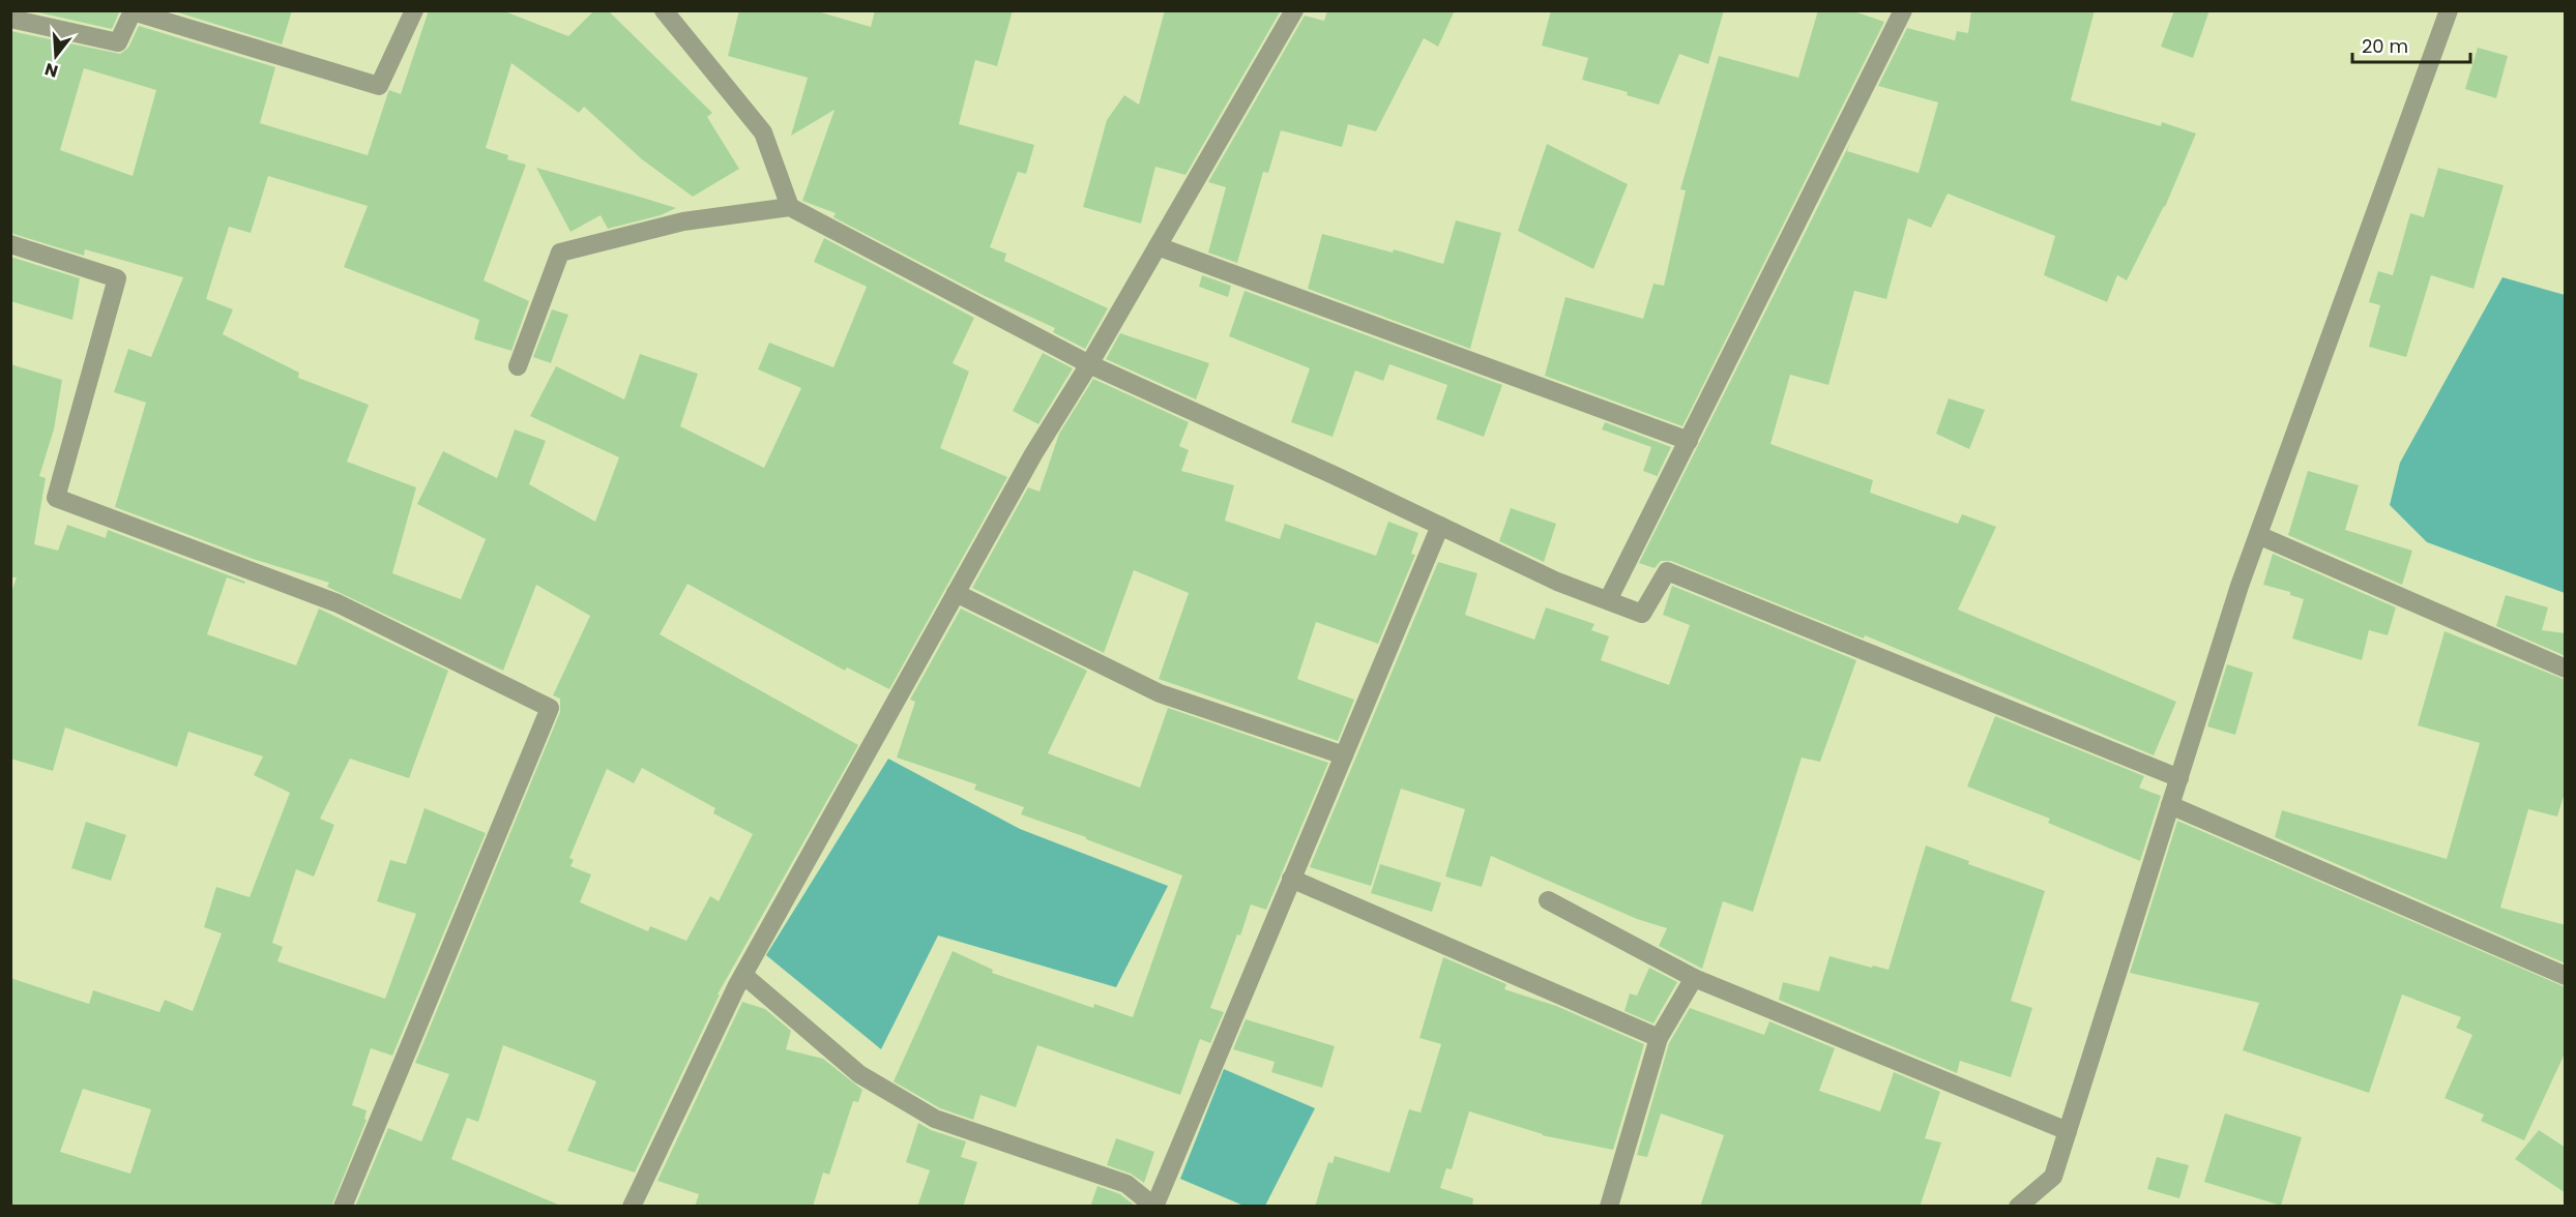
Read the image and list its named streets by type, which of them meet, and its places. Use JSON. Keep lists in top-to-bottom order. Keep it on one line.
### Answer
{"scale_bar":"20 m","north":"bottom"}
